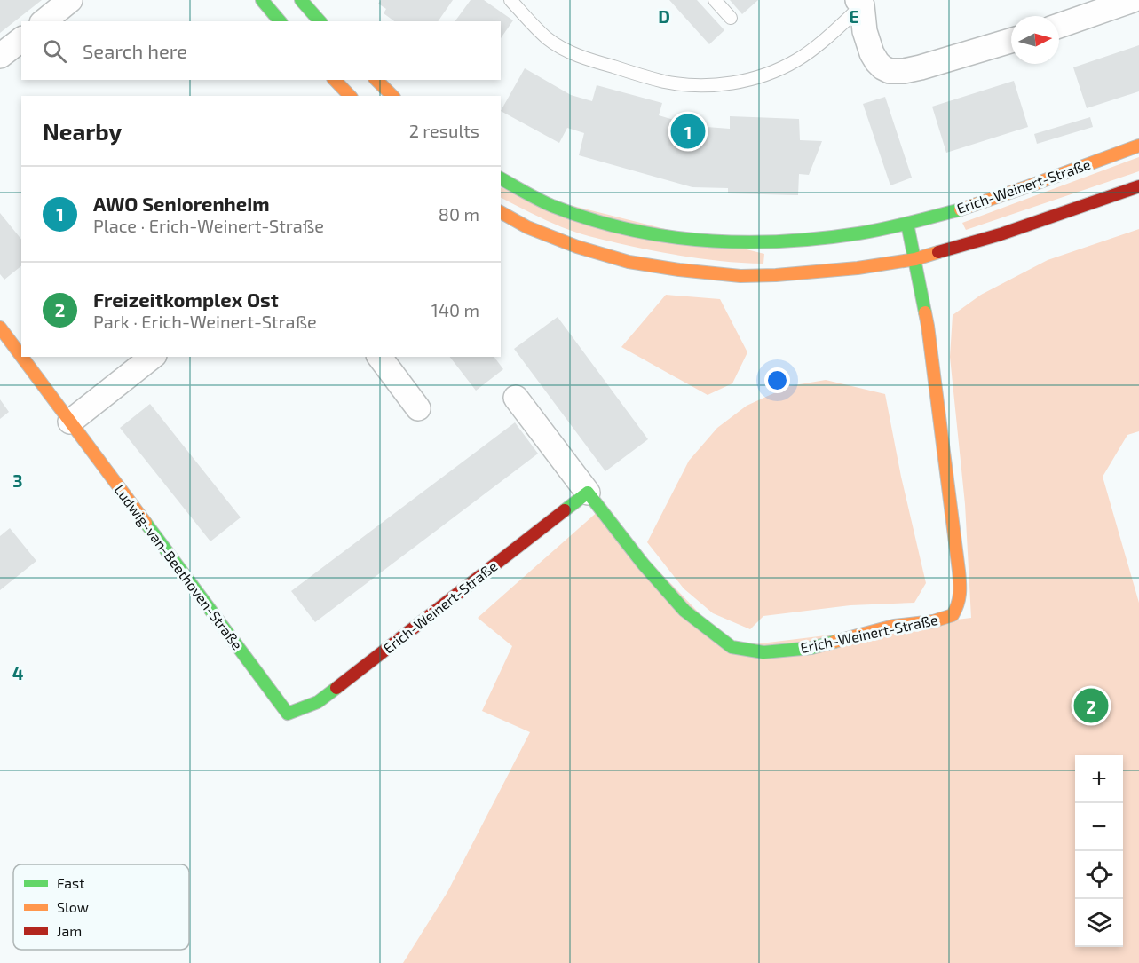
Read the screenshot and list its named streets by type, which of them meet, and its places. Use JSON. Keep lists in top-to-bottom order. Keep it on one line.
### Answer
{"streets":{"street":["Erich-Weinert-Straße","Ludwig-van-Beethoven-Straße"]},"crossings":[["Erich-Weinert-Straße","Ludwig-van-Beethoven-Straße"]],"legend":["Fast","Slow","Jam"],"north":"right","page":{"search":"Search here","heading":["Nearby","2 results"],"pins":["1","2"],"list":[{"mark":"1","name":"AWO Seniorenheim","note":"Place · Erich-Weinert-Straße","value":"80 m"},{"mark":"2","name":"Freizeitkomplex Ost","note":"Park · Erich-Weinert-Straße","value":"140 m"}],"map_buttons":["+","−"]},"grid":{"columns":["D","E"],"rows":["3","4"]}}
